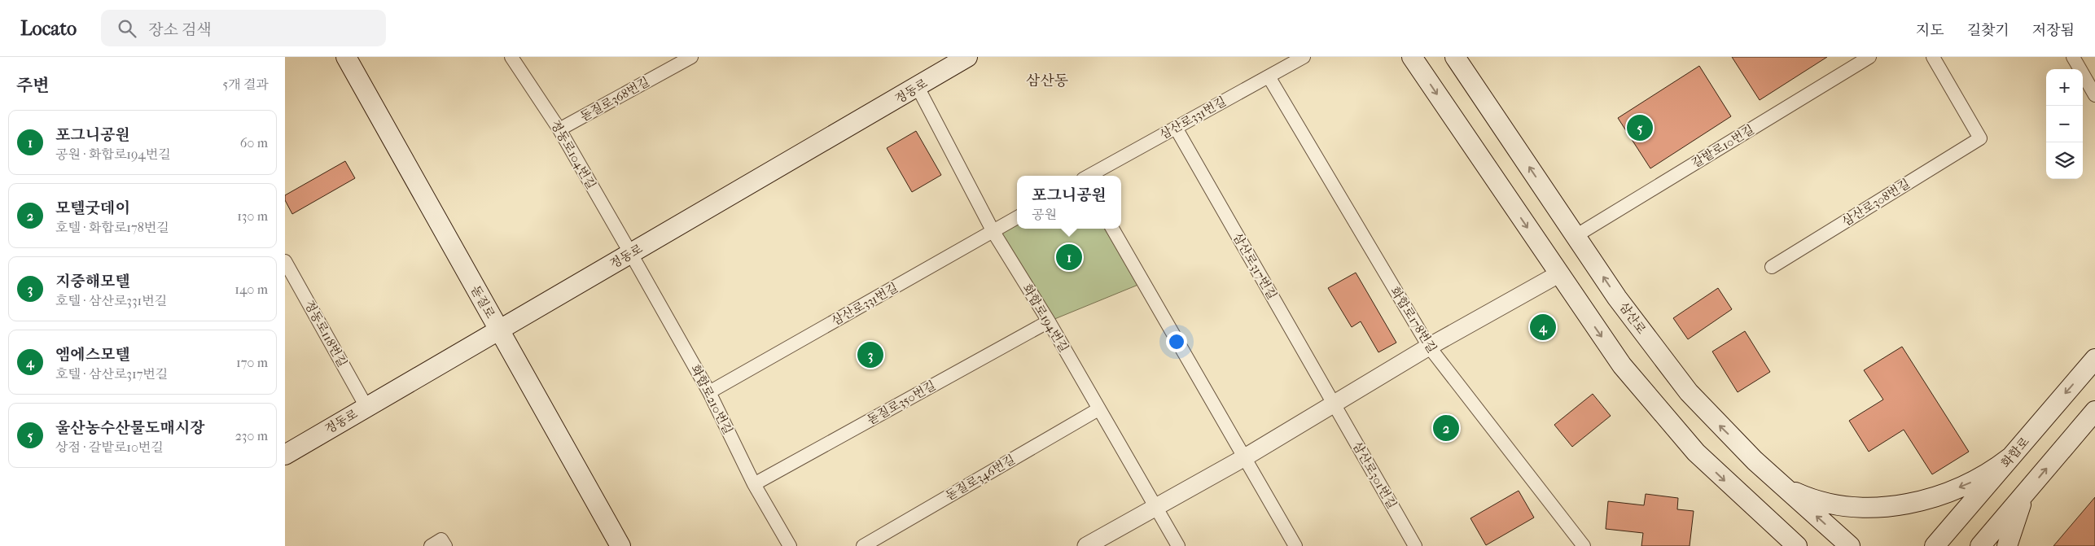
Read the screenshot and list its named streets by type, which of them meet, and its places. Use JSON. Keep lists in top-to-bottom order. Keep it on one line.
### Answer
{"streets":{"main road":["정동로","돋질로","삼산로","화합로"],"street":["돋질로368번길","삼산로331번길","갈밭로10번길","정동로104번길","삼산로308번길","삼산로317번길","화합로194번길","화합로178번길","정동로118번길","화합로210번길","돋질로350번길","삼산로301번길","돋질로346번길"]},"crossings":[["정동로","정동로104번길"],["정동로","돋질로"],["정동로","화합로194번길"],["정동로","정동로118번길"],["정동로","화합로210번길"],["돋질로368번길","정동로104번길"],["삼산로331번길","삼산로317번길"],["삼산로331번길","화합로194번길"],["삼산로331번길","화합로178번길"],["삼산로331번길","화합로210번길"],["갈밭로10번길","삼산로"],["정동로104번길","화합로210번길"],["삼산로317번길","삼산로301번길"],["화합로194번길","돋질로350번길"],["화합로194번길","돋질로346번길"],["화합로210번길","돋질로350번길"]],"districts":["삼산동"],"page":{"header":"Locato","search":"장소 검색","nav":["지도","길찾기","저장됨"],"heading":["주변","5개 결과"],"map_buttons":["+","−"],"list":[{"mark":"1","name":"포그니공원","note":"공원 · 화합로194번길","value":"60 m"},{"mark":"2","name":"모텔굿데이","note":"호텔 · 화합로178번길","value":"130 m"},{"mark":"3","name":"지중해모텔","note":"호텔 · 삼산로331번길","value":"140 m"},{"mark":"4","name":"엠에스모텔","note":"호텔 · 삼산로317번길","value":"170 m"},{"mark":"5","name":"울산농수산물도매시장","note":"상점 · 갈밭로10번길","value":"230 m"}],"pins":["5","1","4","3","2"],"popup":["포그니공원","공원"]}}
